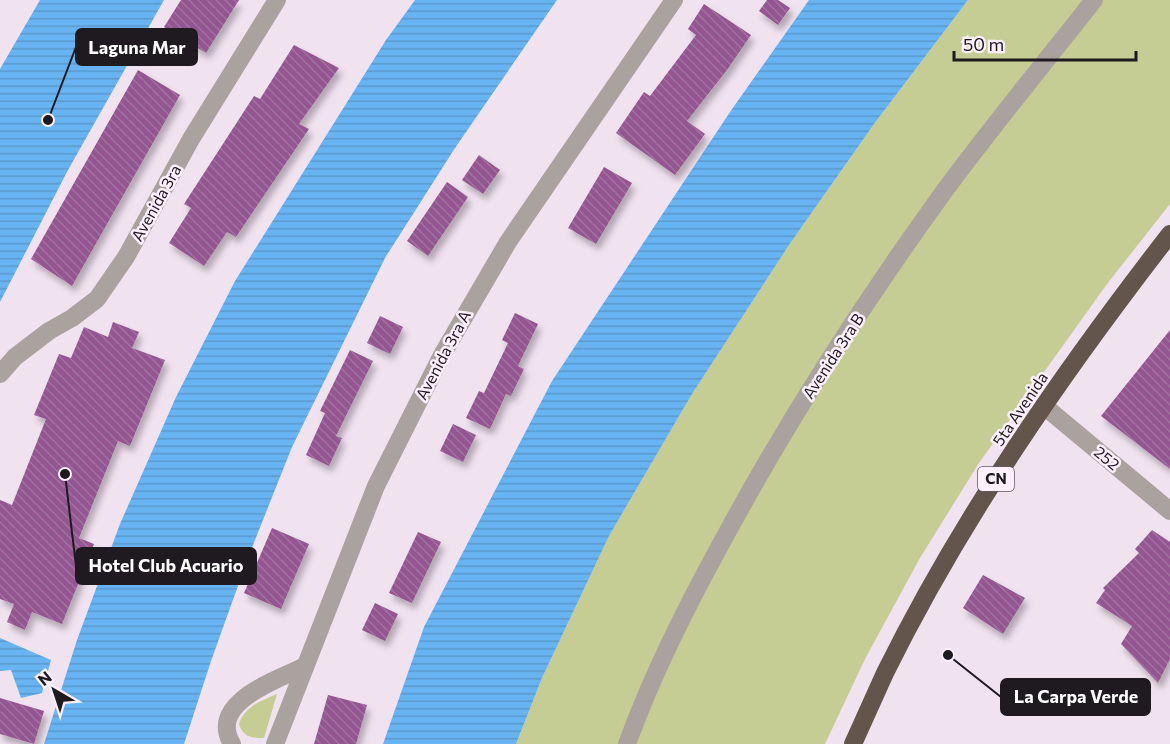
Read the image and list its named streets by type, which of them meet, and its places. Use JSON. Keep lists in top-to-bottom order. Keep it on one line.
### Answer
{"streets":{"highway":["5ta Avenida","CN"],"street":["Avenida 3ra","Avenida 3ra A","Avenida 3ra B","252"]},"crossings":[["5ta Avenida","252"]],"places":["Laguna Mar","Hotel Club Acuario","La Carpa Verde"],"scale_bar":"50 m","north":"top left"}
